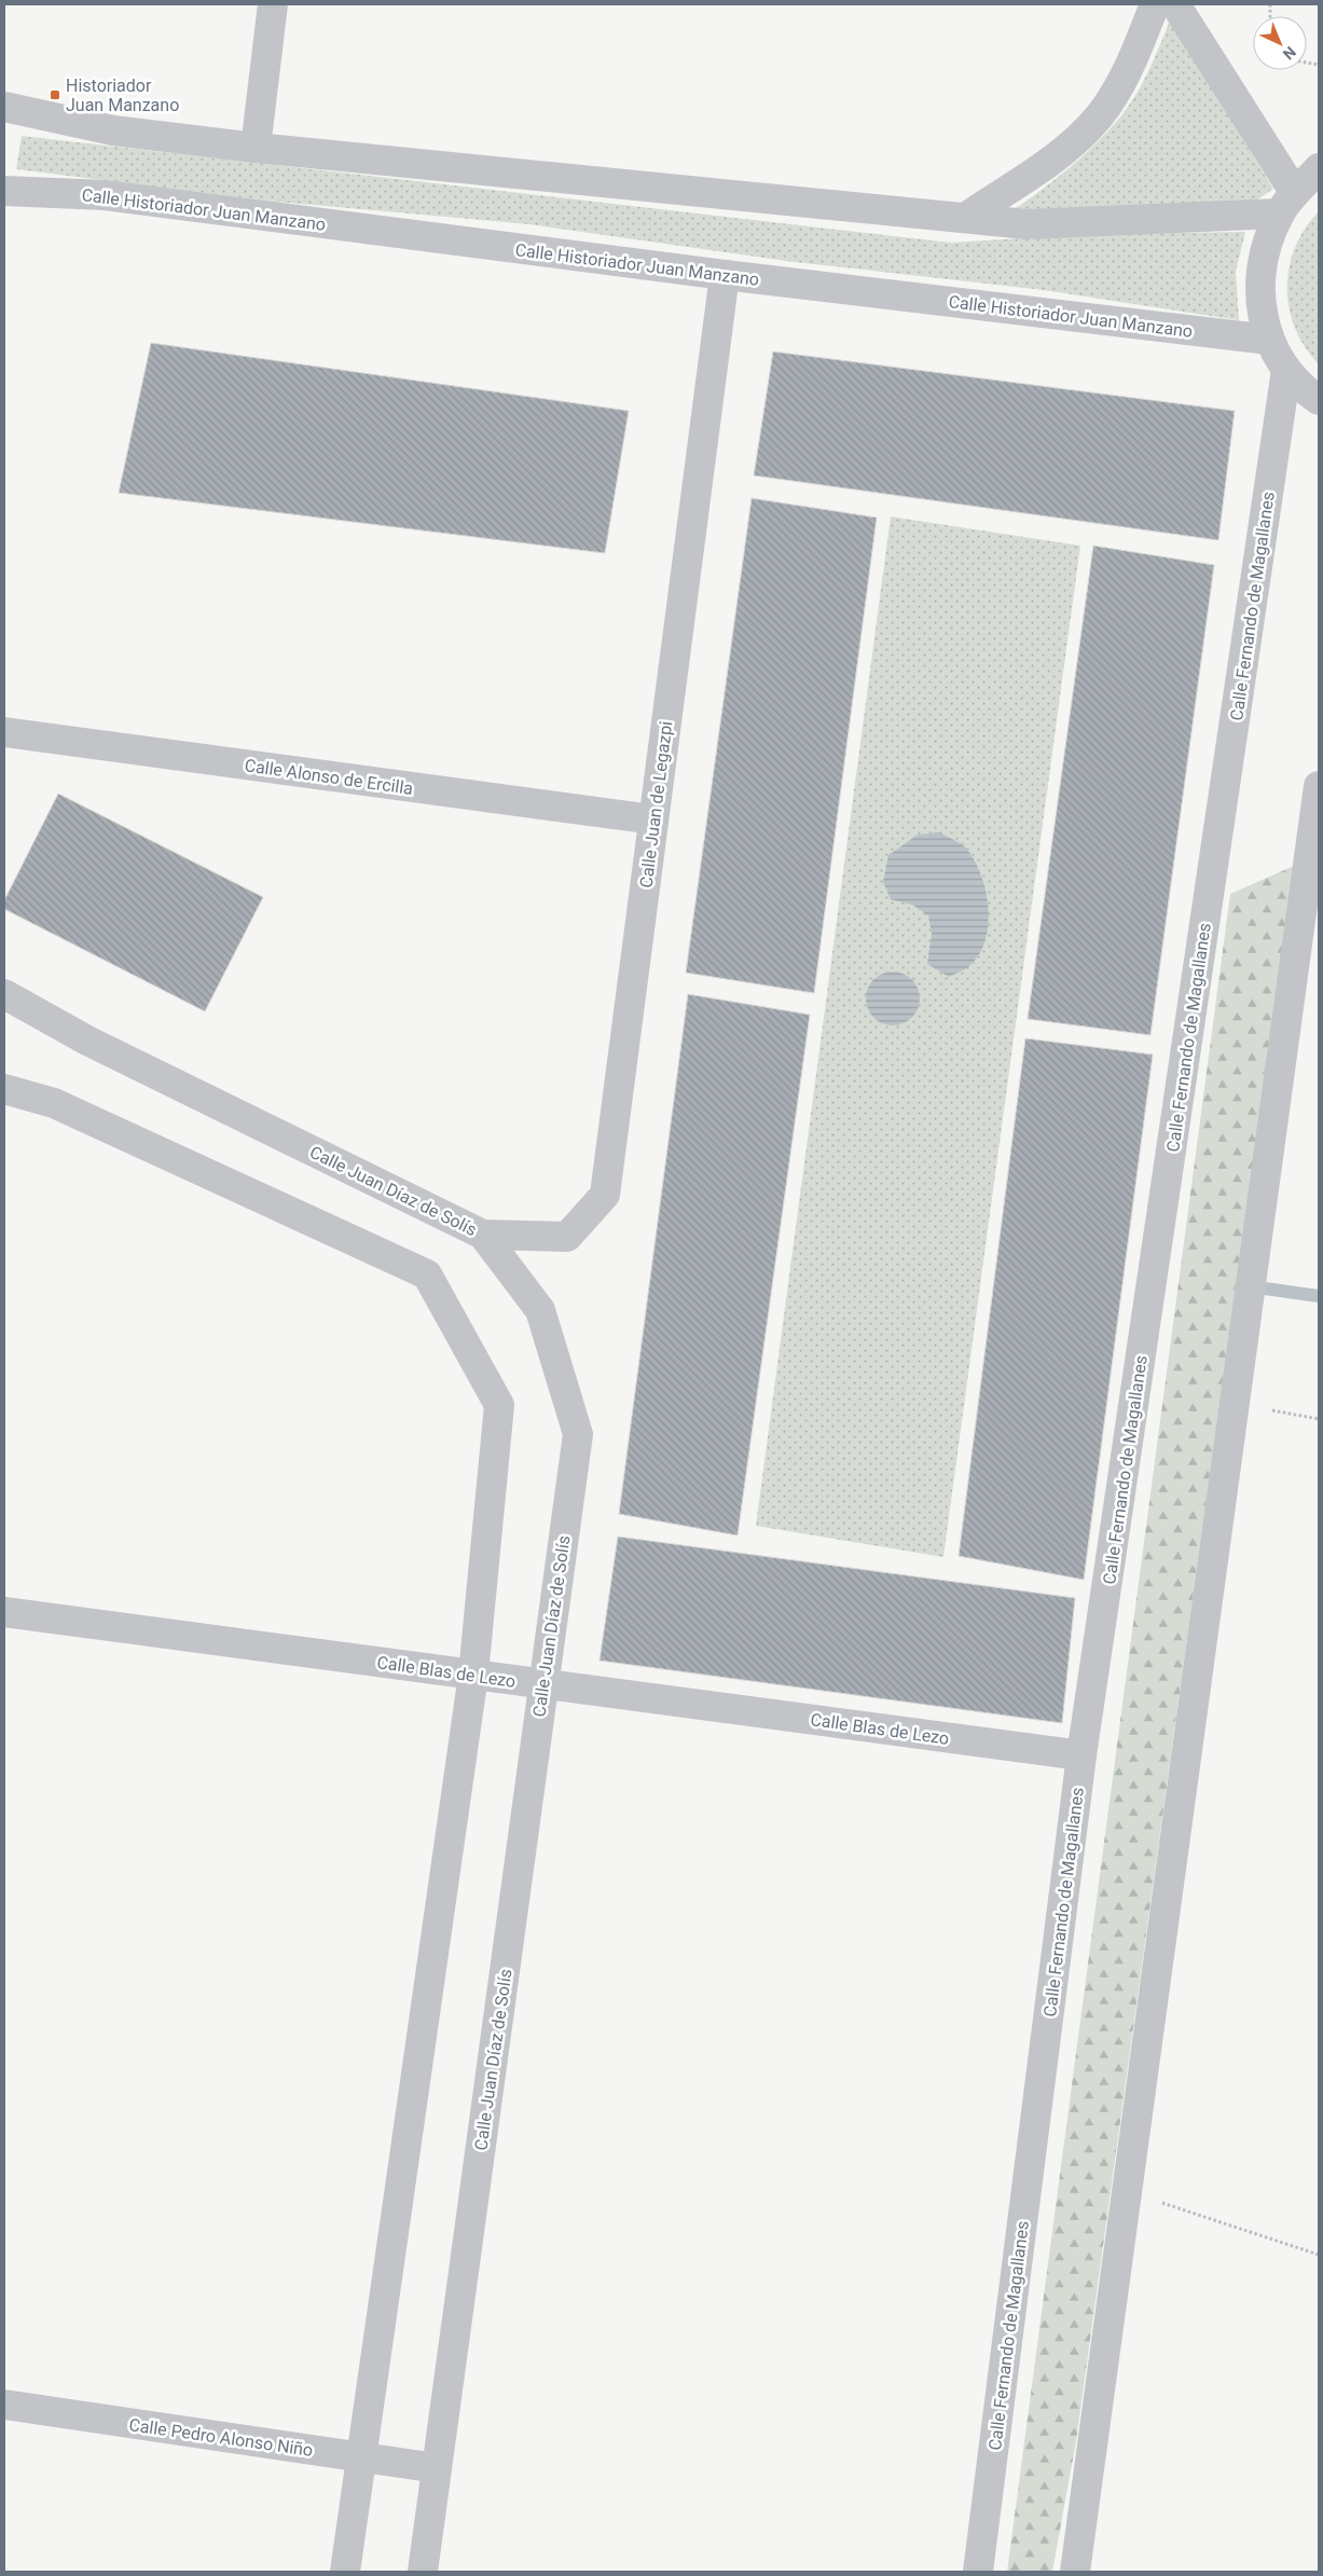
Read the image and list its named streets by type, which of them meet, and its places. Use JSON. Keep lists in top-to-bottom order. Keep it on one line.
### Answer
{"streets":{"street":["Calle Historiador Juan Manzano","Calle Fernando de Magallanes","Calle Alonso de Ercilla","Calle Juan de Legazpi","Calle Juan Díaz de Solís","Calle Blas de Lezo","Calle Pedro Alonso Niño"]},"crossings":[["Calle Historiador Juan Manzano","Calle Juan de Legazpi"],["Calle Fernando de Magallanes","Calle Blas de Lezo"],["Calle Alonso de Ercilla","Calle Juan de Legazpi"],["Calle Juan de Legazpi","Calle Juan Díaz de Solís"],["Calle Juan Díaz de Solís","Calle Blas de Lezo"],["Calle Juan Díaz de Solís","Calle Pedro Alonso Niño"]],"places":{"transit":["Historiador Juan Manzano"]},"north":"bottom right"}
